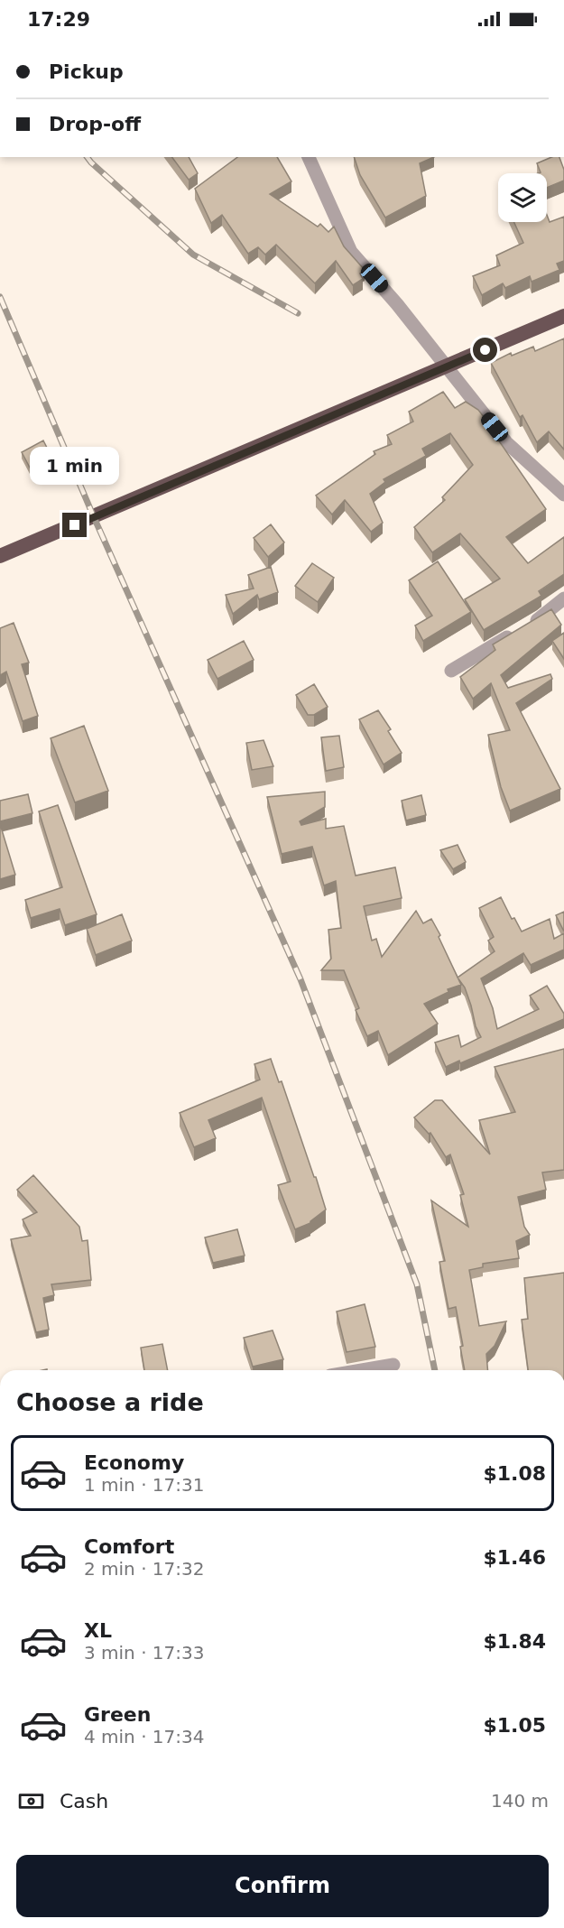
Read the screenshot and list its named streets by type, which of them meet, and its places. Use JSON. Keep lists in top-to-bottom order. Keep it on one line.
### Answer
{"page":{"status":"17:29","banner":["Pickup","Drop-off"],"bubble":"1 min","heading":"Choose a ride","list":[{"name":"Economy","note":"1 min · 17:31","value":"$1.08"},{"name":"Comfort","note":"2 min · 17:32","value":"$1.46"},{"name":"XL","note":"3 min · 17:33","value":"$1.84"},{"name":"Green","note":"4 min · 17:34","value":"$1.05"}],"pay":["Cash","140 m"],"buttons":"Confirm"}}
